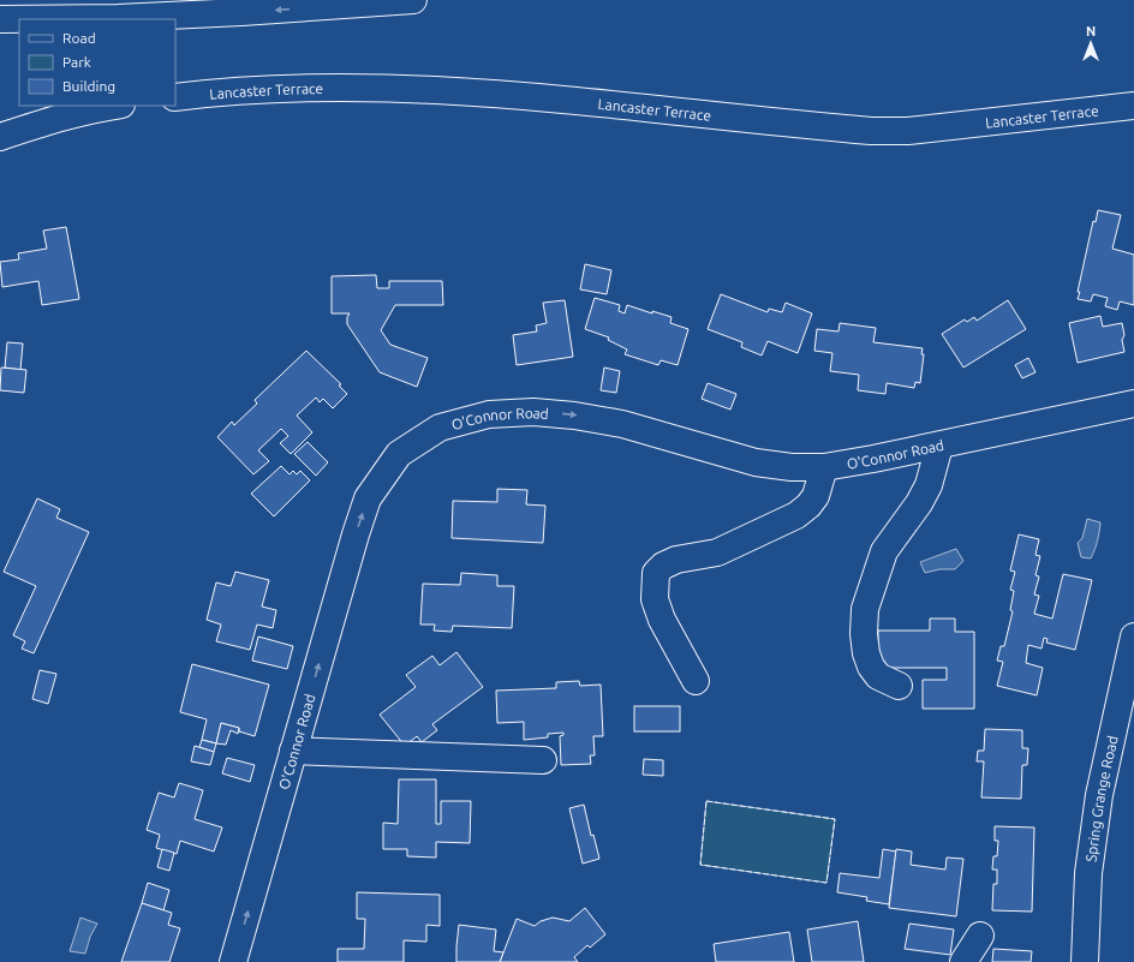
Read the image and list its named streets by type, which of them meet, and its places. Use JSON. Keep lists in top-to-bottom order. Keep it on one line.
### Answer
{"streets":{"main road":["Lancaster Terrace","O'Connor Road","Spring Grange Road"]},"legend":["Road","Park","Building"],"north":"top"}
